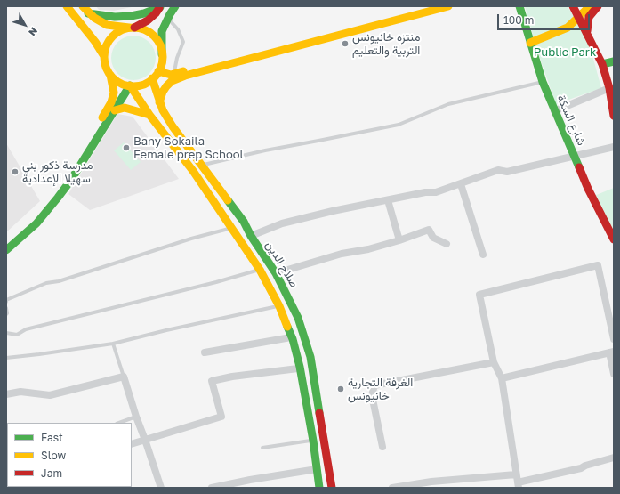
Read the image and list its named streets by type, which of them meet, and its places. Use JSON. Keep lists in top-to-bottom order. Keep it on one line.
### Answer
{"streets":{"main road":["شارع السكة","صلاح الدين"]},"parks":["Public Park"],"places":["منتزه خانيونس التربية والتعليم","Bany Sokaila Female prep School","مدرسة ذكور بني سهيلا الإعدادية","الغرفة التجارية خانيونس"],"legend":["Fast","Slow","Jam"],"scale_bar":"100 m","north":"bottom right"}
